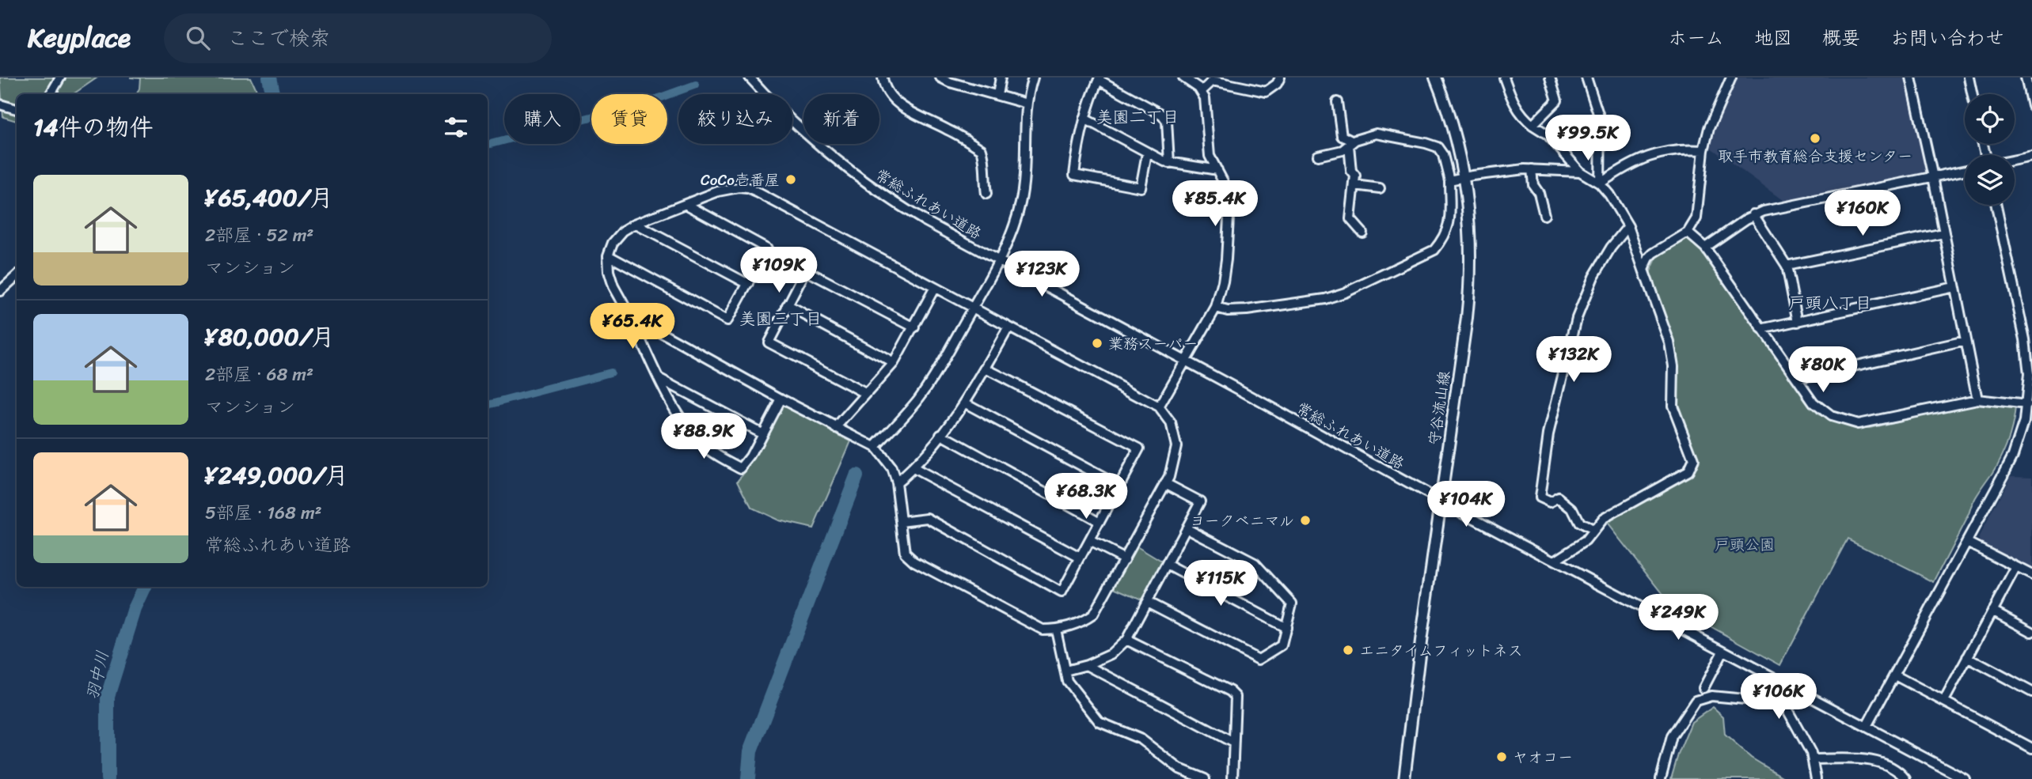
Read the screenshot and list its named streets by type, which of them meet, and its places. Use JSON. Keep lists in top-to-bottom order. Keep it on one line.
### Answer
{"streets":{"main road":["守谷流山線"],"street":["常総ふれあい道路"]},"crossings":[["常総ふれあい道路","守谷流山線"]],"districts":["美園二丁目","戸頭八丁目","美園三丁目"],"water":["羽中川"],"parks":["戸頭公園"],"places":["取手市教育総合支援センター","CoCo壱番屋","業務スーパー","ヨークベニマル","エニタイムフィットネス","ヤオコー"],"page":{"header":"Keyplace","search":"ここで検索","nav":["ホーム","地図","概要","お問い合わせ"],"chip":["購入","賃貸","絞り込み","新着"],"heading":"14件の物件","price":["¥99.5K","¥85.4K","¥160K","¥109K","¥123K","¥65.4K","¥132K","¥80K","¥88.9K","¥68.3K","¥104K","¥115K","¥249K","¥106K"],"list":[{"name":"¥65,400/月","note":"2部屋 · 52 m² · マンション"},{"name":"¥80,000/月","note":"2部屋 · 68 m² · マンション"},{"name":"¥249,000/月","note":"5部屋 · 168 m² · 常総ふれあい道路"}]}}
